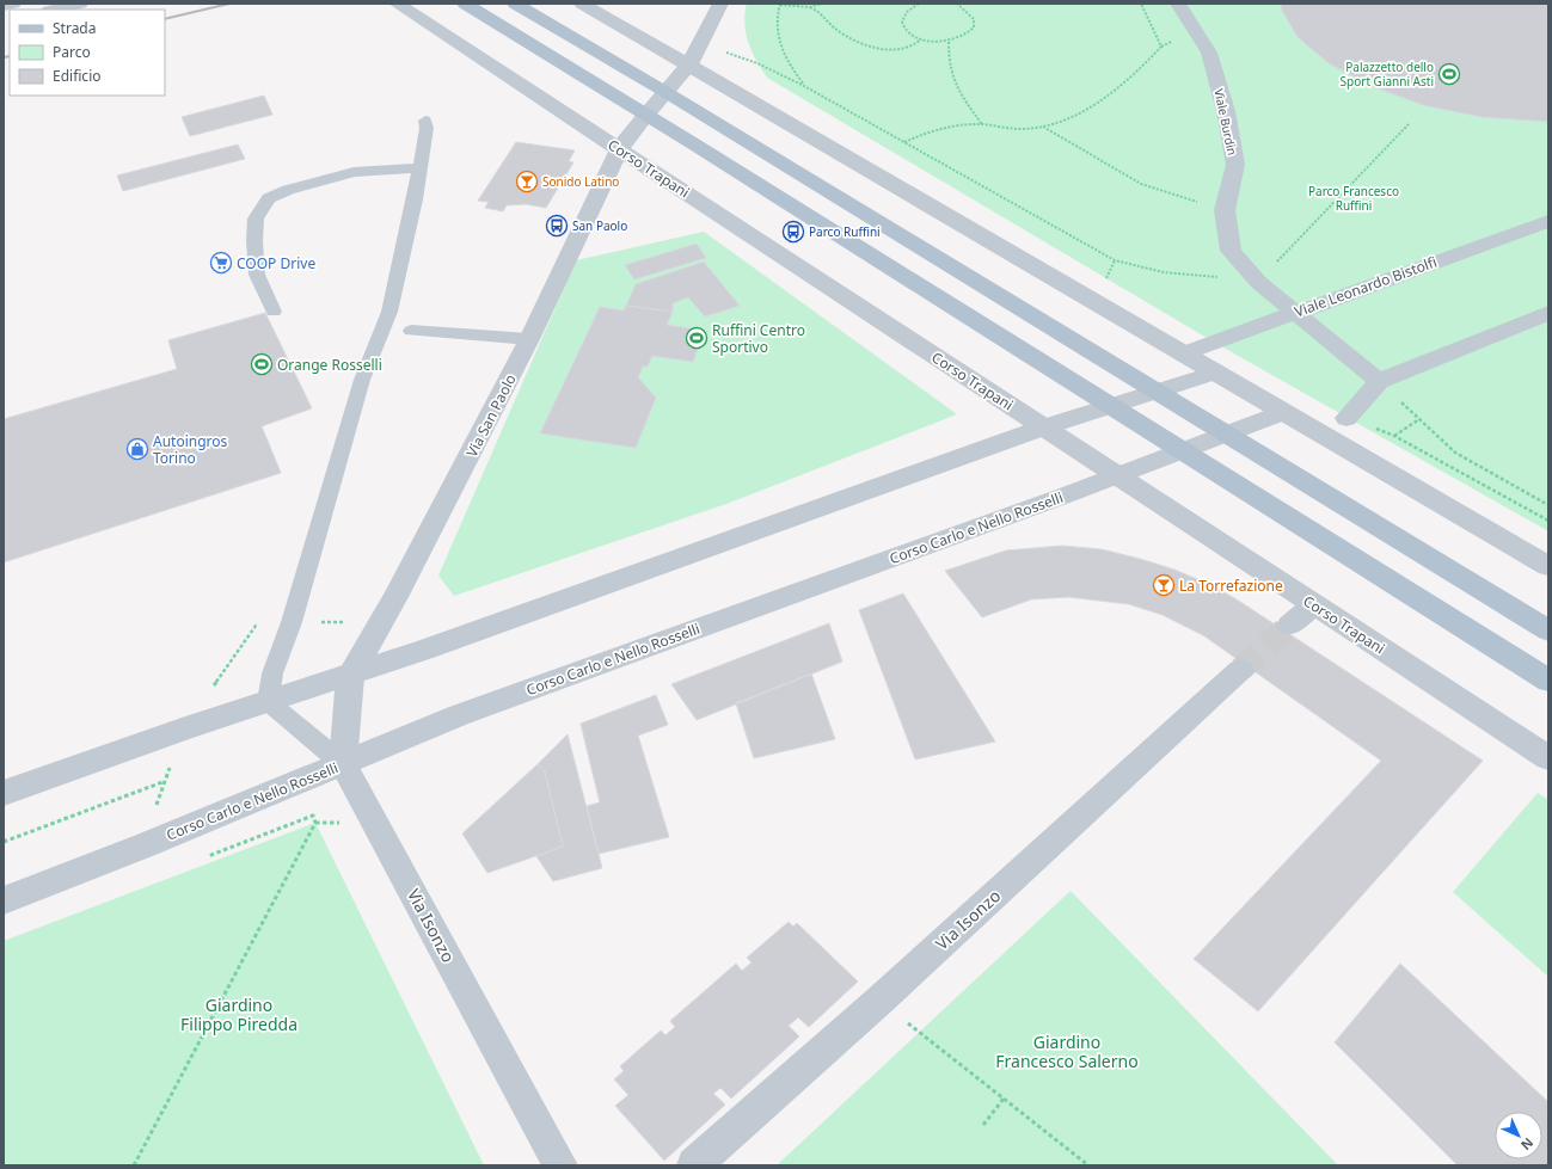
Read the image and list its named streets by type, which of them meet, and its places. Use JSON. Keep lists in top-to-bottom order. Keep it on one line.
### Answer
{"streets":{"street":["Viale Burdin","Corso Trapani","Viale Leonardo Bistolfi","Via San Paolo","Corso Carlo e Nello Rosselli","Via Isonzo"]},"crossings":[["Viale Burdin","Viale Leonardo Bistolfi"],["Corso Trapani","Via San Paolo"],["Corso Trapani","Corso Carlo e Nello Rosselli"],["Corso Carlo e Nello Rosselli","Via Isonzo"]],"parks":["Parco Francesco Ruffini","Giardino Filippo Piredda","Giardino Francesco Salerno"],"places":{"sports":["Palazzetto dello Sport Gianni Asti","Ruffini Centro Sportivo","Orange Rosselli"],"bar":["Sonido Latino","La Torrefazione"],"bus stop":["San Paolo","Parco Ruffini"],"supermarket":["COOP Drive"],"shop":["Autoingros Torino"]},"legend":["Strada","Parco","Edificio"],"north":"bottom right"}
